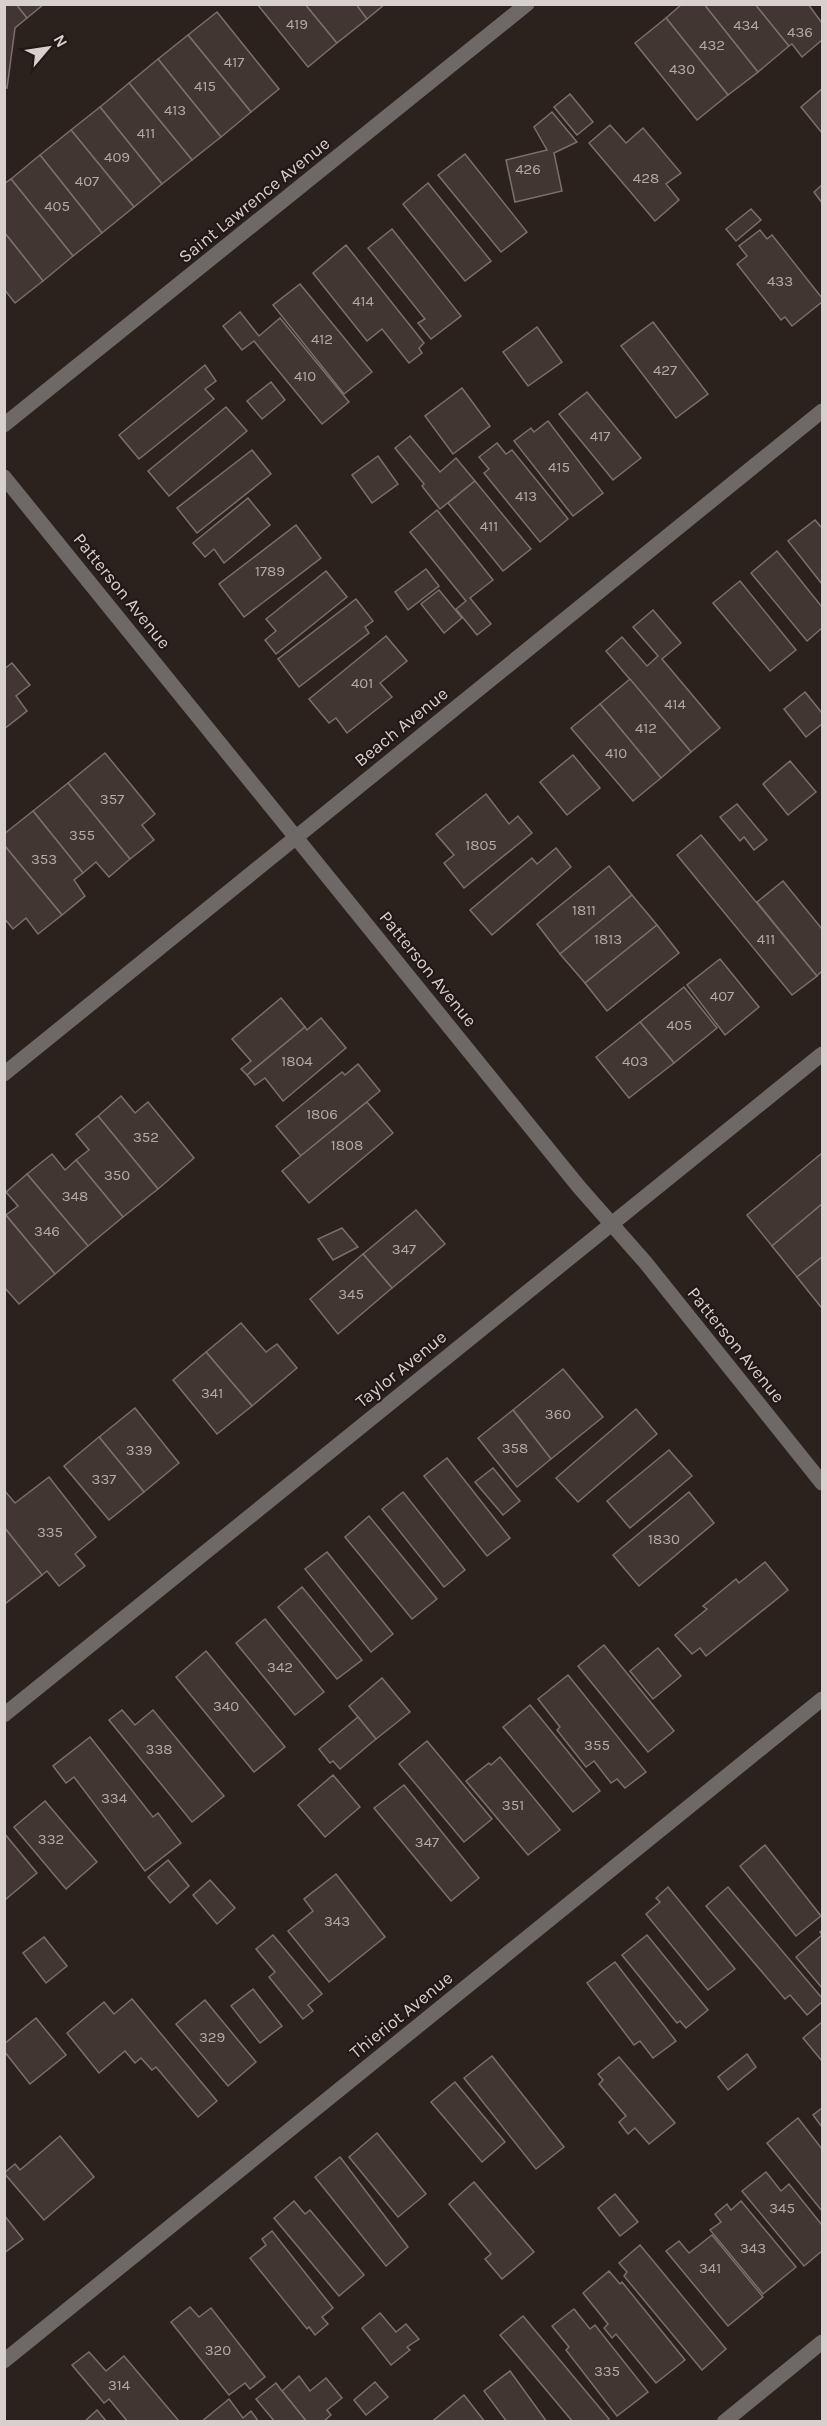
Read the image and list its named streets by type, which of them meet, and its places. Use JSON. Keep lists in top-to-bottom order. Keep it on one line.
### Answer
{"streets":{"street":["Saint Lawrence Avenue","Patterson Avenue","Beach Avenue","Taylor Avenue","Thieriot Avenue"]},"crossings":[["Patterson Avenue","Beach Avenue"],["Patterson Avenue","Taylor Avenue"]],"house_numbers":["419","434","436","432","417","430","415","413","411","409","426","428","407","405","433","414","412","427","410","417","415","413","411","1789","401","414","412","410","357","355","1805","353","1811","1813","411","407","405","1804","403","1806","352","1808","350","348","346","347","345","341","360","358","339","337","335","1830","342","340","355","338","334","351","332","347","343","329","345","343","341","320","335","314"],"north":"top right"}
